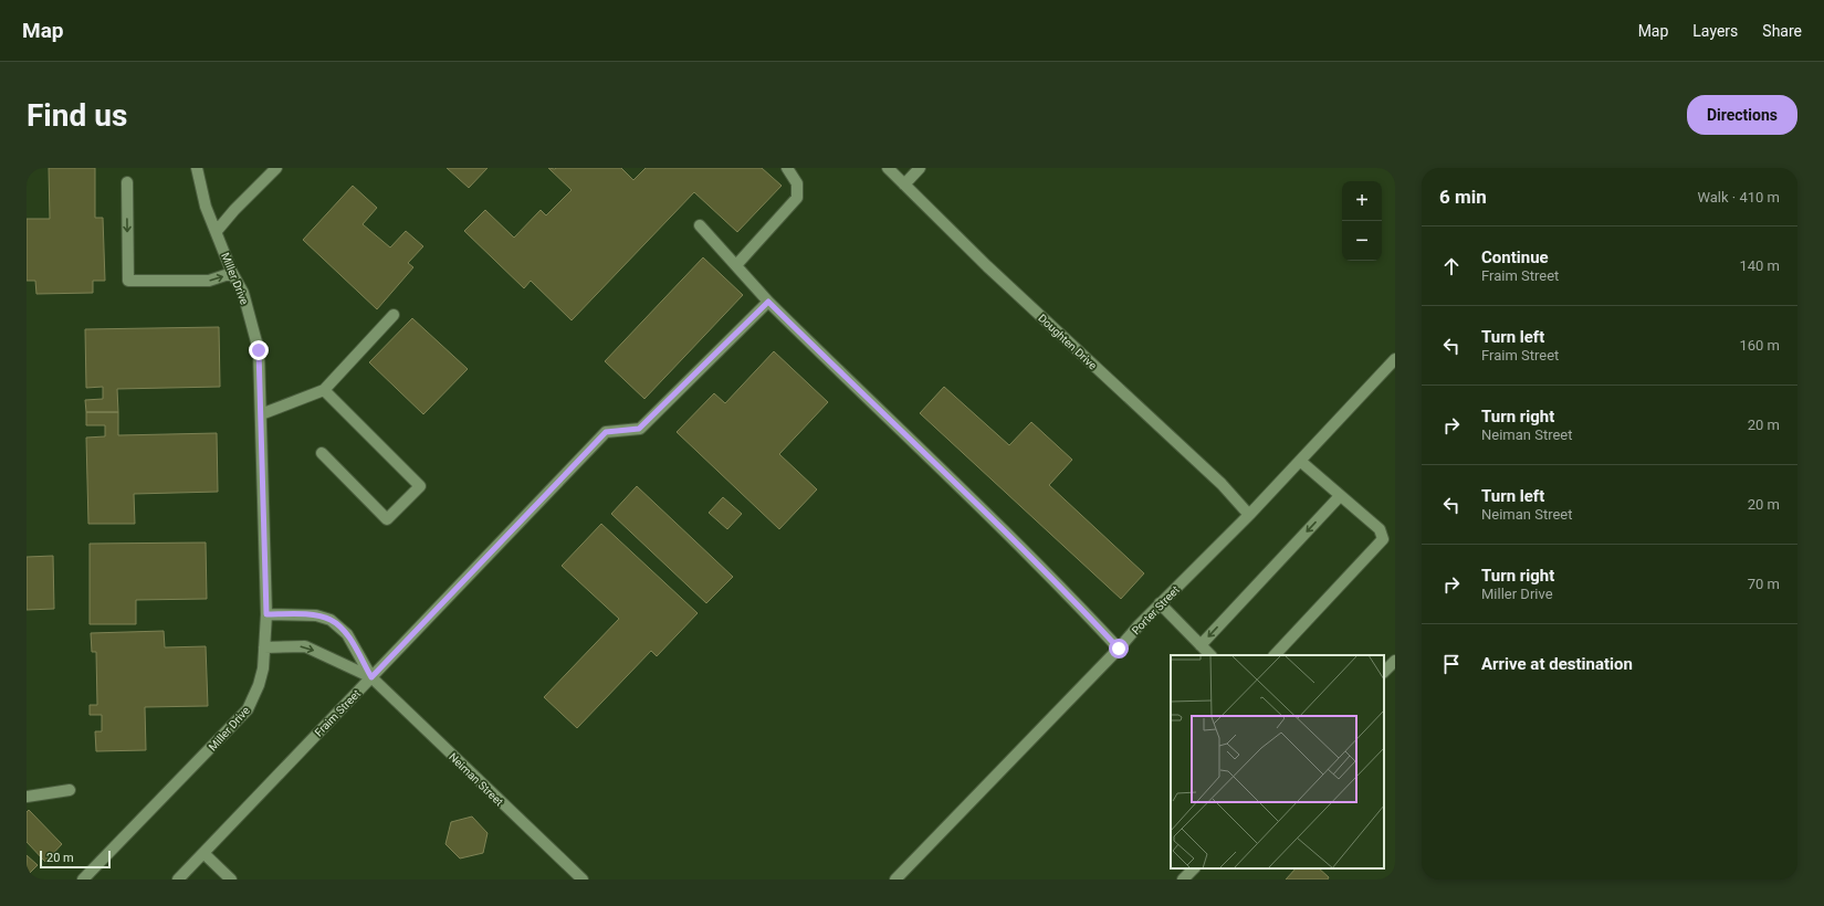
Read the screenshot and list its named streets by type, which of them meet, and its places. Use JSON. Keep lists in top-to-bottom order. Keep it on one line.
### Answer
{"streets":{"street":["Miller Drive","Doughten Drive","Porter Street","Fraim Street","Neiman Street"]},"crossings":[["Miller Drive","Neiman Street"],["Doughten Drive","Porter Street"],["Fraim Street","Neiman Street"]],"scale_bar":"20 m","page":{"header":"Map","nav":["Map","Layers","Share"],"buttons":"Directions","title":"Find us","heading":["6 min","Walk · 410 m"],"map_buttons":["+","−"],"list":[["Continue","Fraim Street","140 m"],["Turn left","Fraim Street","160 m"],["Turn right","Neiman Street","20 m"],["Turn left","Neiman Street","20 m"],["Turn right","Miller Drive","70 m"],"Arrive at destination"],"scale":"20 m"}}
